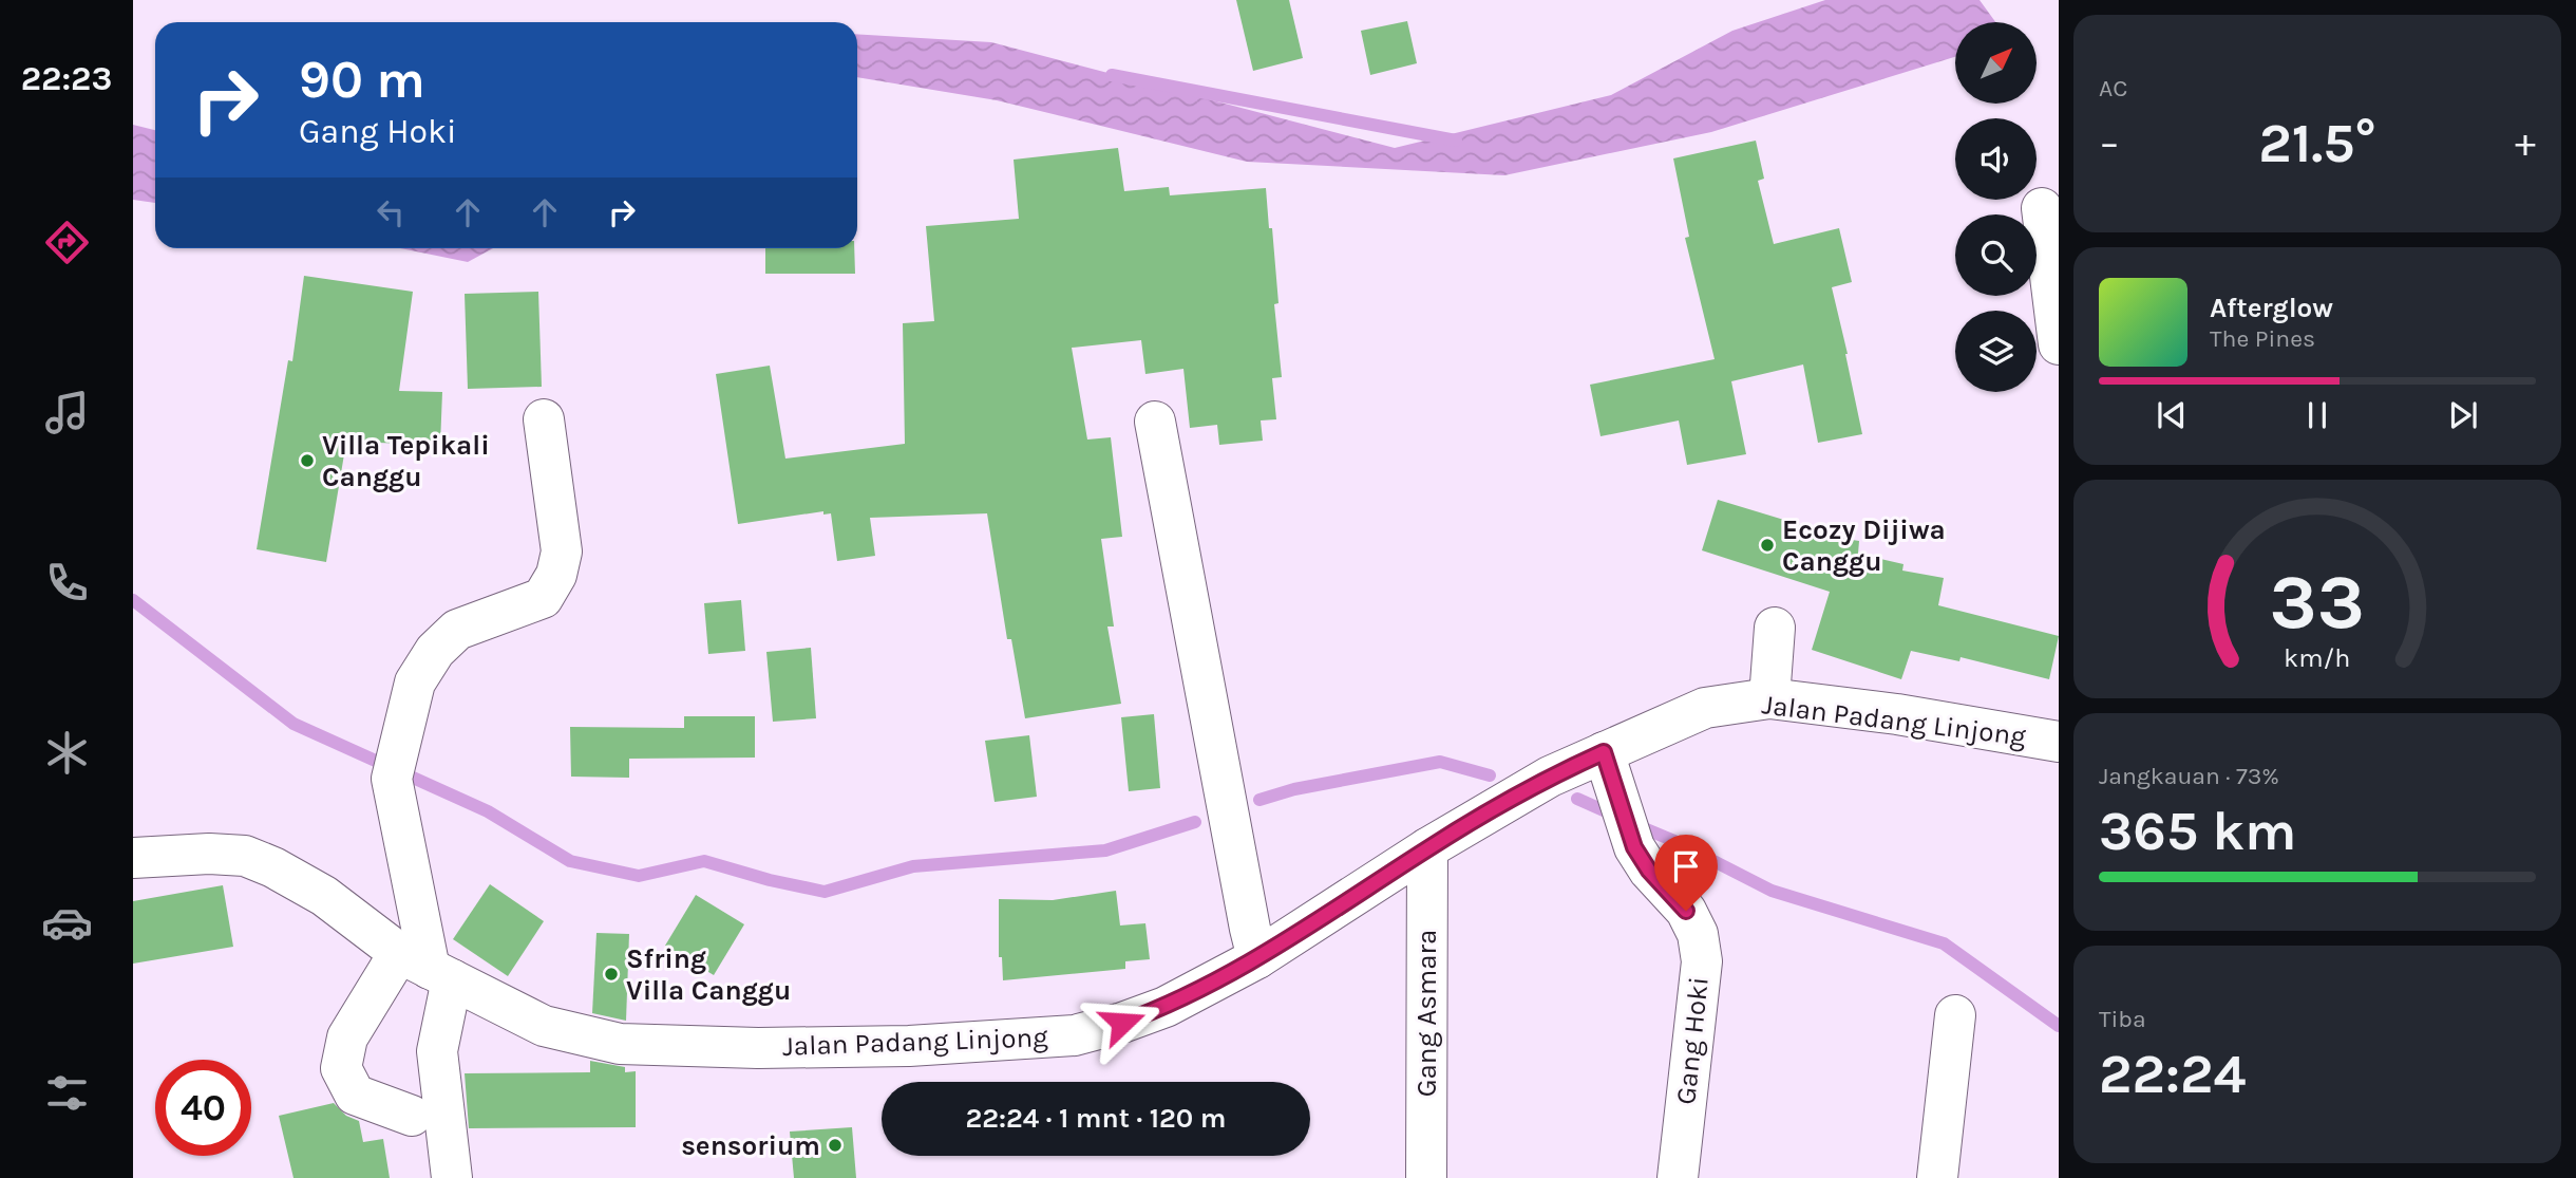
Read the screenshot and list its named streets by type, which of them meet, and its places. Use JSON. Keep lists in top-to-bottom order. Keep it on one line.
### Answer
{"streets":{"street":["Jalan Padang Linjong","Gang Asmara","Gang Hoki"]},"crossings":[["Jalan Padang Linjong","Gang Asmara"],["Jalan Padang Linjong","Gang Hoki"]],"places":["Villa Tepikali Canggu","Ecozy Dijiwa Canggu","Sfring Villa Canggu","sensorium"],"north":"top right","page":{"tabs":"22:23","tile":["AC",["Jangkauan · 73%","365 km"],["Tiba","22:24"]],"turn":["90 m","Gang Hoki"],"heat":["−","21.5°","+"],"song":["Afterglow","The Pines"],"limit":"40","trip":"22:24 · 1 mnt · 120 m","gauge":["33","km/h"]}}
